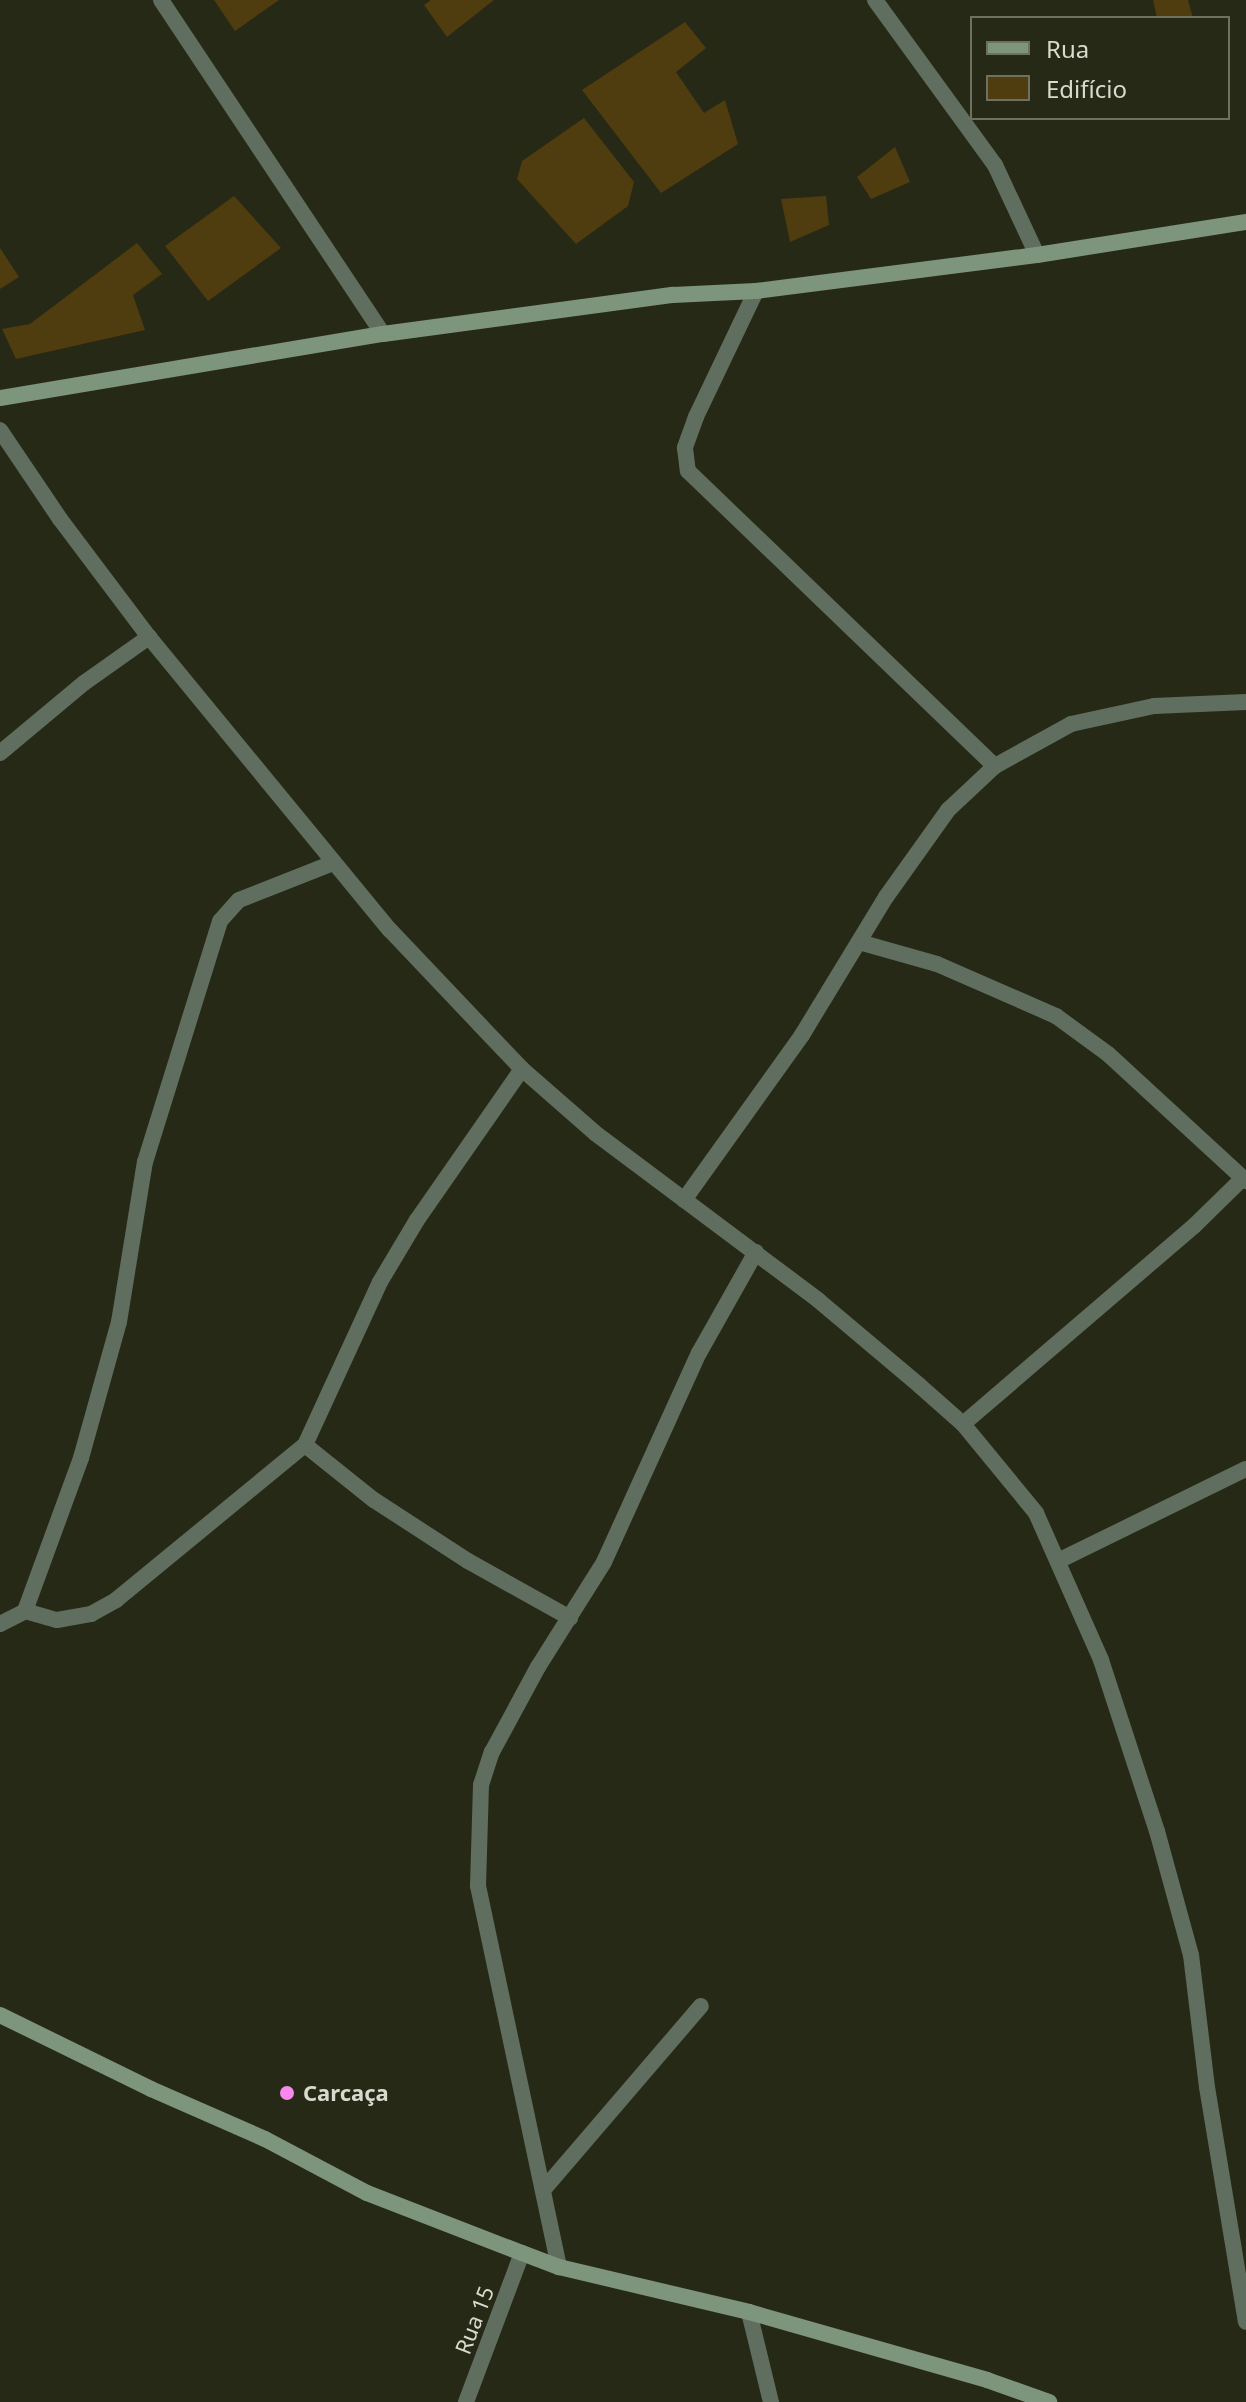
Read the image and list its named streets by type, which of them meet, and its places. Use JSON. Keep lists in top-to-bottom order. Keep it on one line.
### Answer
{"streets":{"street":["Rua 15"]},"places":["Carcaça"],"legend":["Rua","Edifício"]}
